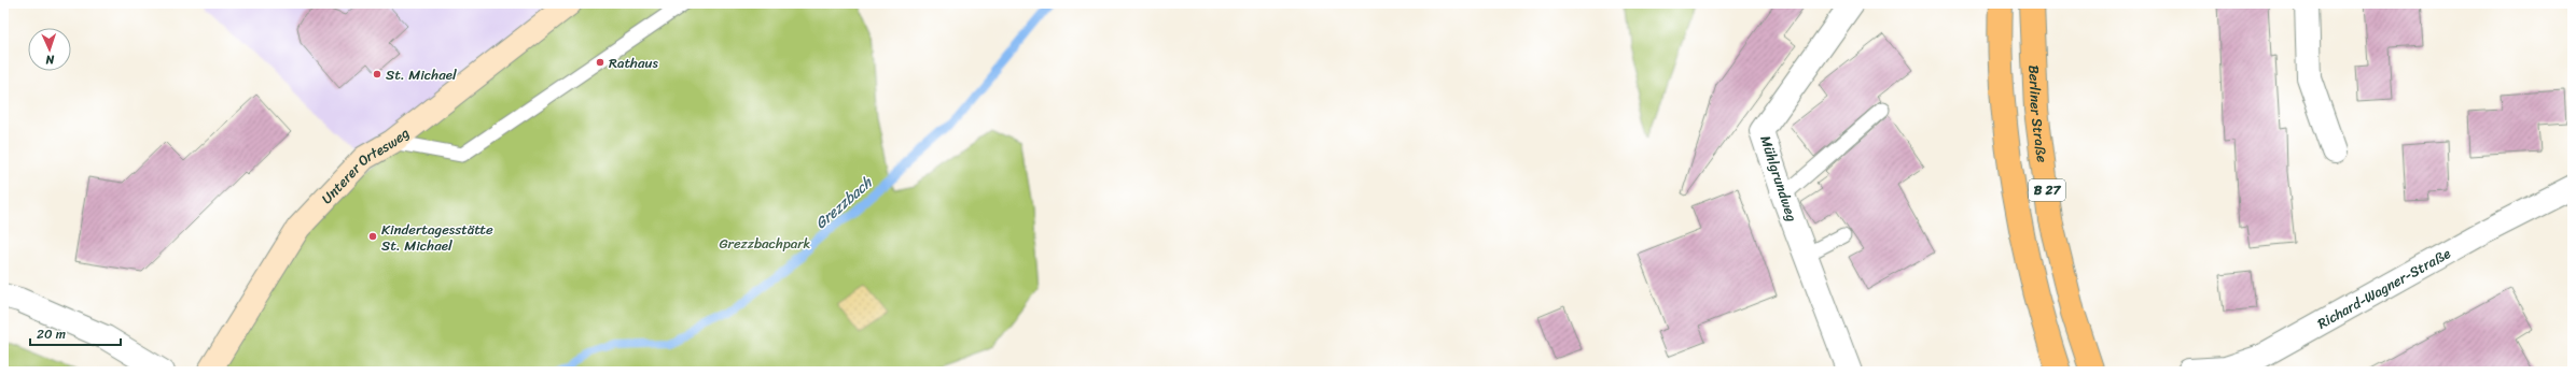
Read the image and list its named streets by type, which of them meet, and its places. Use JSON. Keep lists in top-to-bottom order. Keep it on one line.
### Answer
{"streets":{"highway":["Berliner Straße","B 27"],"main road":["Unterer Ortesweg"],"street":["Mühlgrundweg","Richard-Wagner-Straße"]},"water":["Grezzbach"],"parks":["Grezzbachpark"],"places":["Rathaus","St. Michael","Kindertagesstätte St. Michael"],"scale_bar":"20 m","north":"bottom"}
